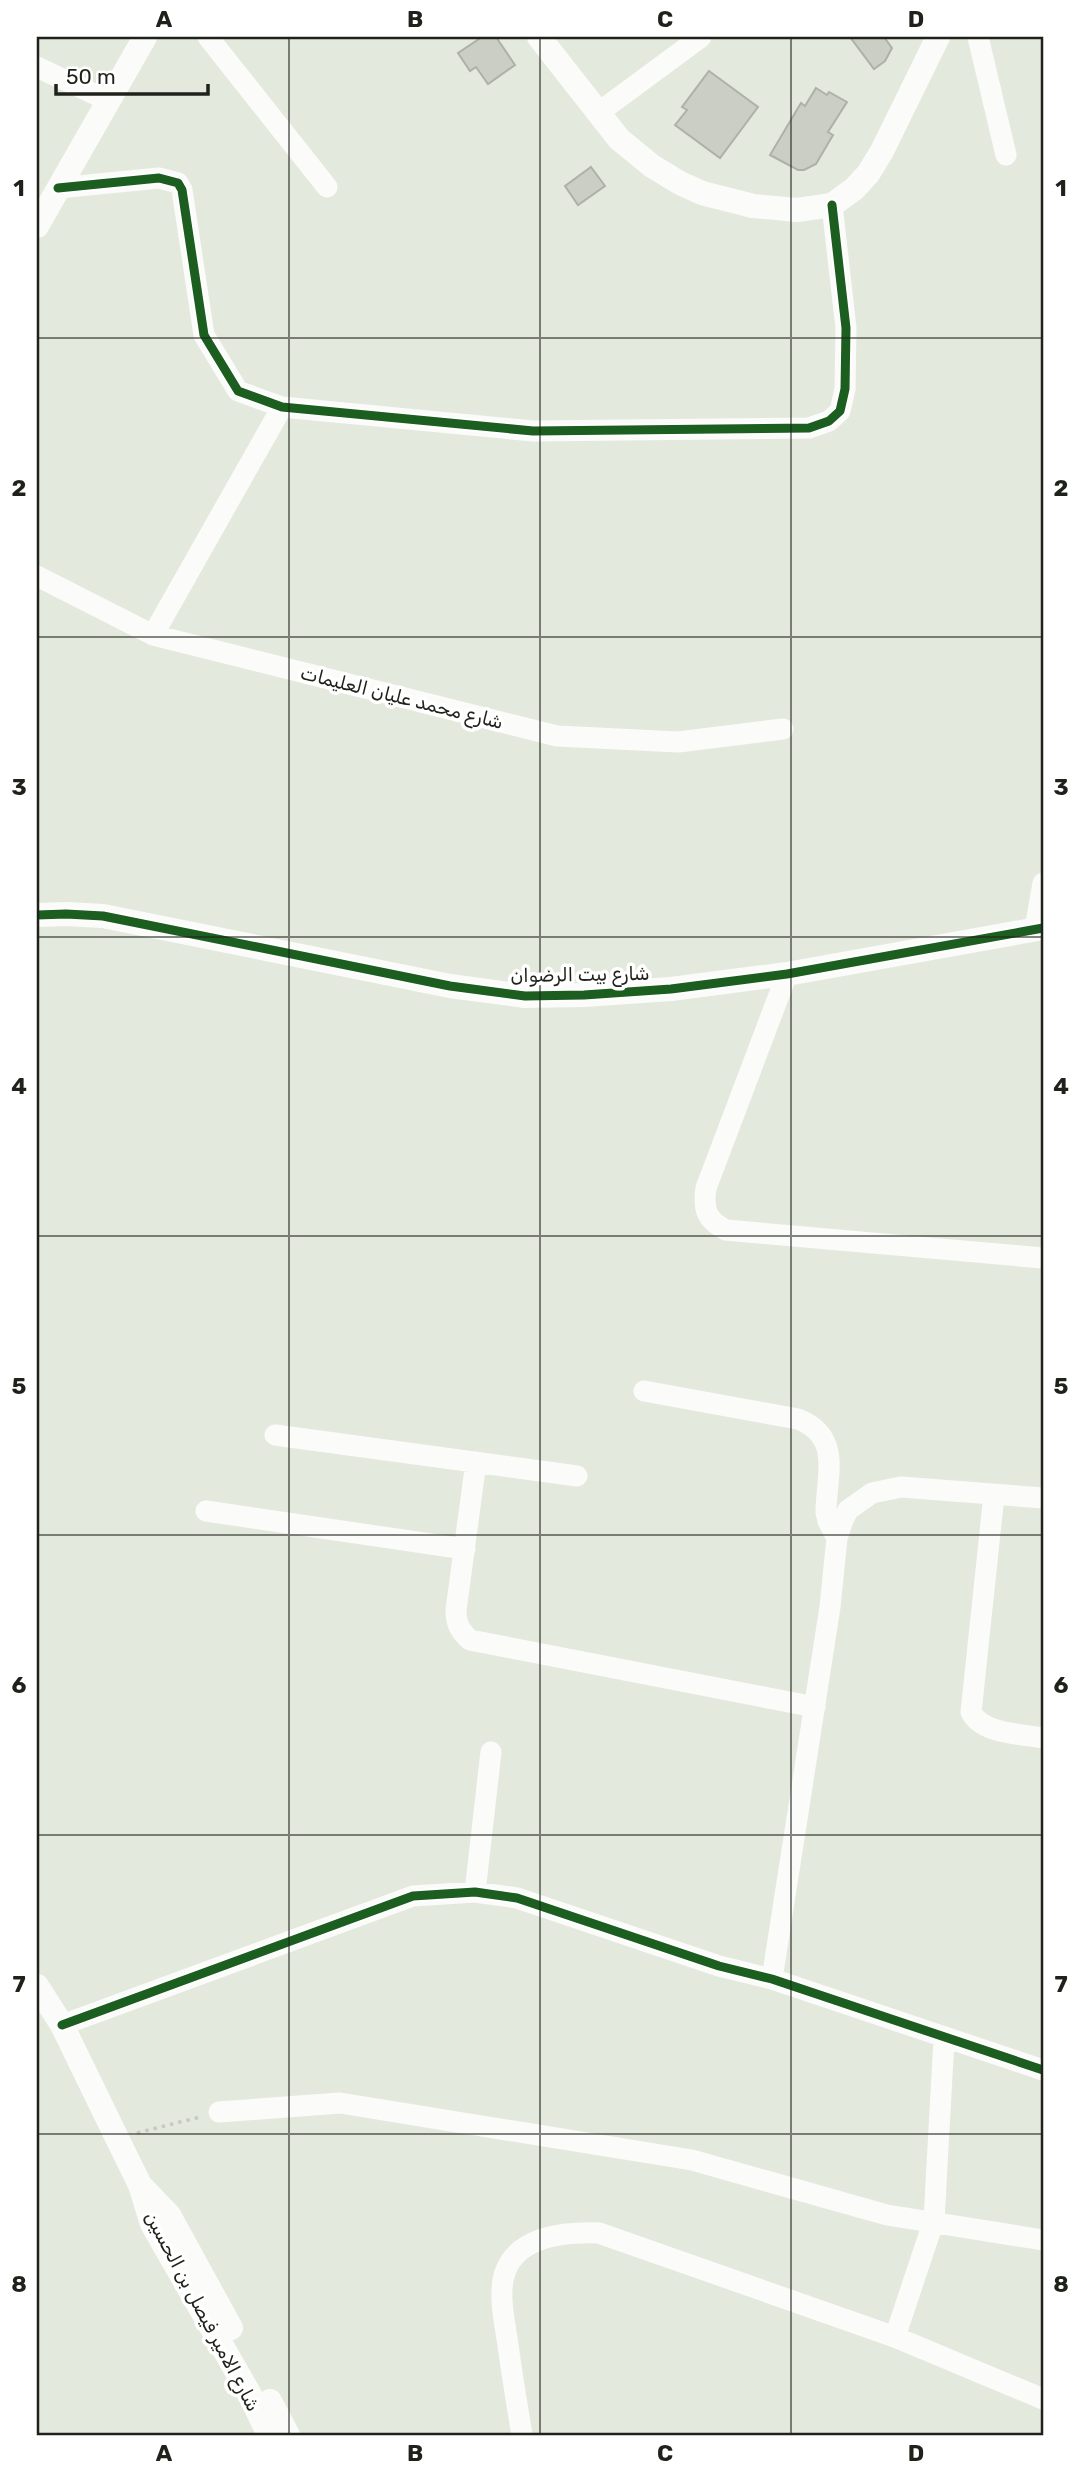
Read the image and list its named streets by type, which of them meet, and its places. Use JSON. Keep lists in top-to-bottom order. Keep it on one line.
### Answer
{"streets":{"street":["شارع محمد عليان العليمات","شارع بيت الرضوان","شارع الامير فيصل بن الحسين"]},"scale_bar":"50 m","grid":{"columns":["A","B","C","D"],"rows":["1","2","3","4","5","6","7","8"]}}
